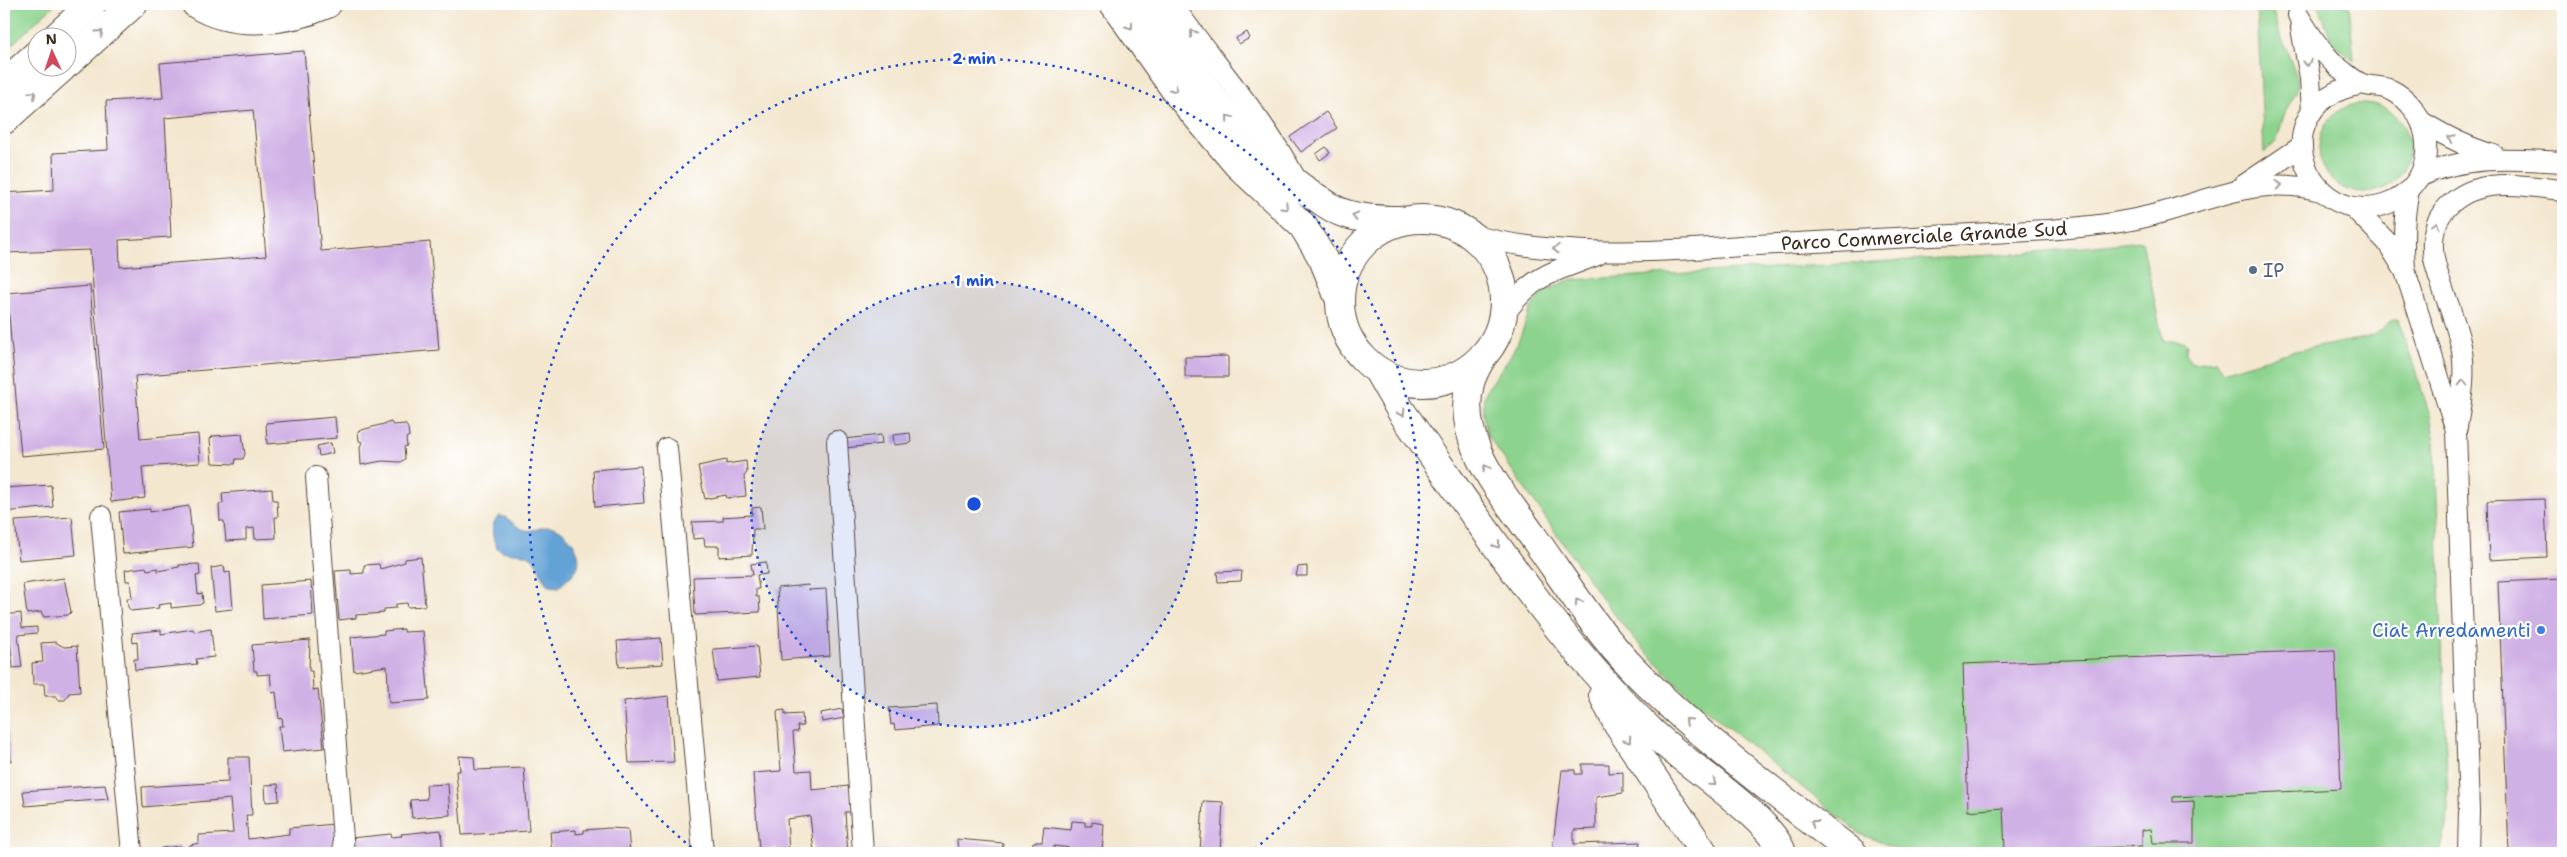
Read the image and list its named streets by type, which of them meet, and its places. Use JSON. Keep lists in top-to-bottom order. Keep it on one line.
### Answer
{"streets":{"street":["Parco Commerciale Grande Sud"]},"places":["IP","Ciat Arredamenti"],"north":"top","rings":["2 min","1 min"]}
